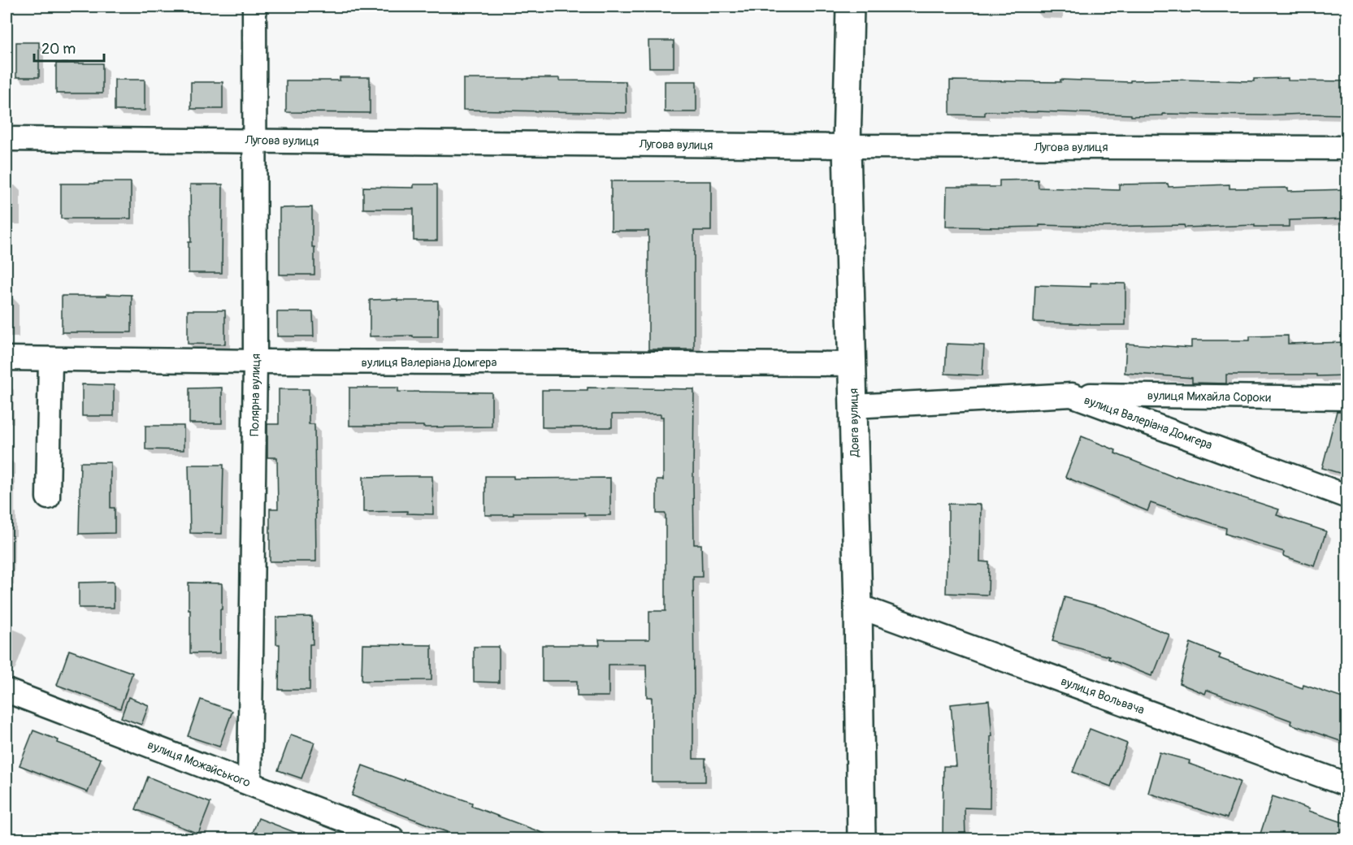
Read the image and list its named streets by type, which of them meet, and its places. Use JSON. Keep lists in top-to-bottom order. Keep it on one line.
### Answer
{"streets":{"street":["Лугова вулиця","вулиця Валеріана Домгера","Полярна вулиця","вулиця Михайла Сороки","Довга вулиця","вулиця Вольвача","вулиця Можайського"]},"crossings":[["Лугова вулиця","Полярна вулиця"],["Лугова вулиця","Довга вулиця"],["вулиця Валеріана Домгера","Полярна вулиця"],["вулиця Валеріана Домгера","вулиця Михайла Сороки"],["вулиця Валеріана Домгера","Довга вулиця"],["Полярна вулиця","вулиця Можайського"],["Довга вулиця","вулиця Вольвача"]],"scale_bar":"20 m"}
